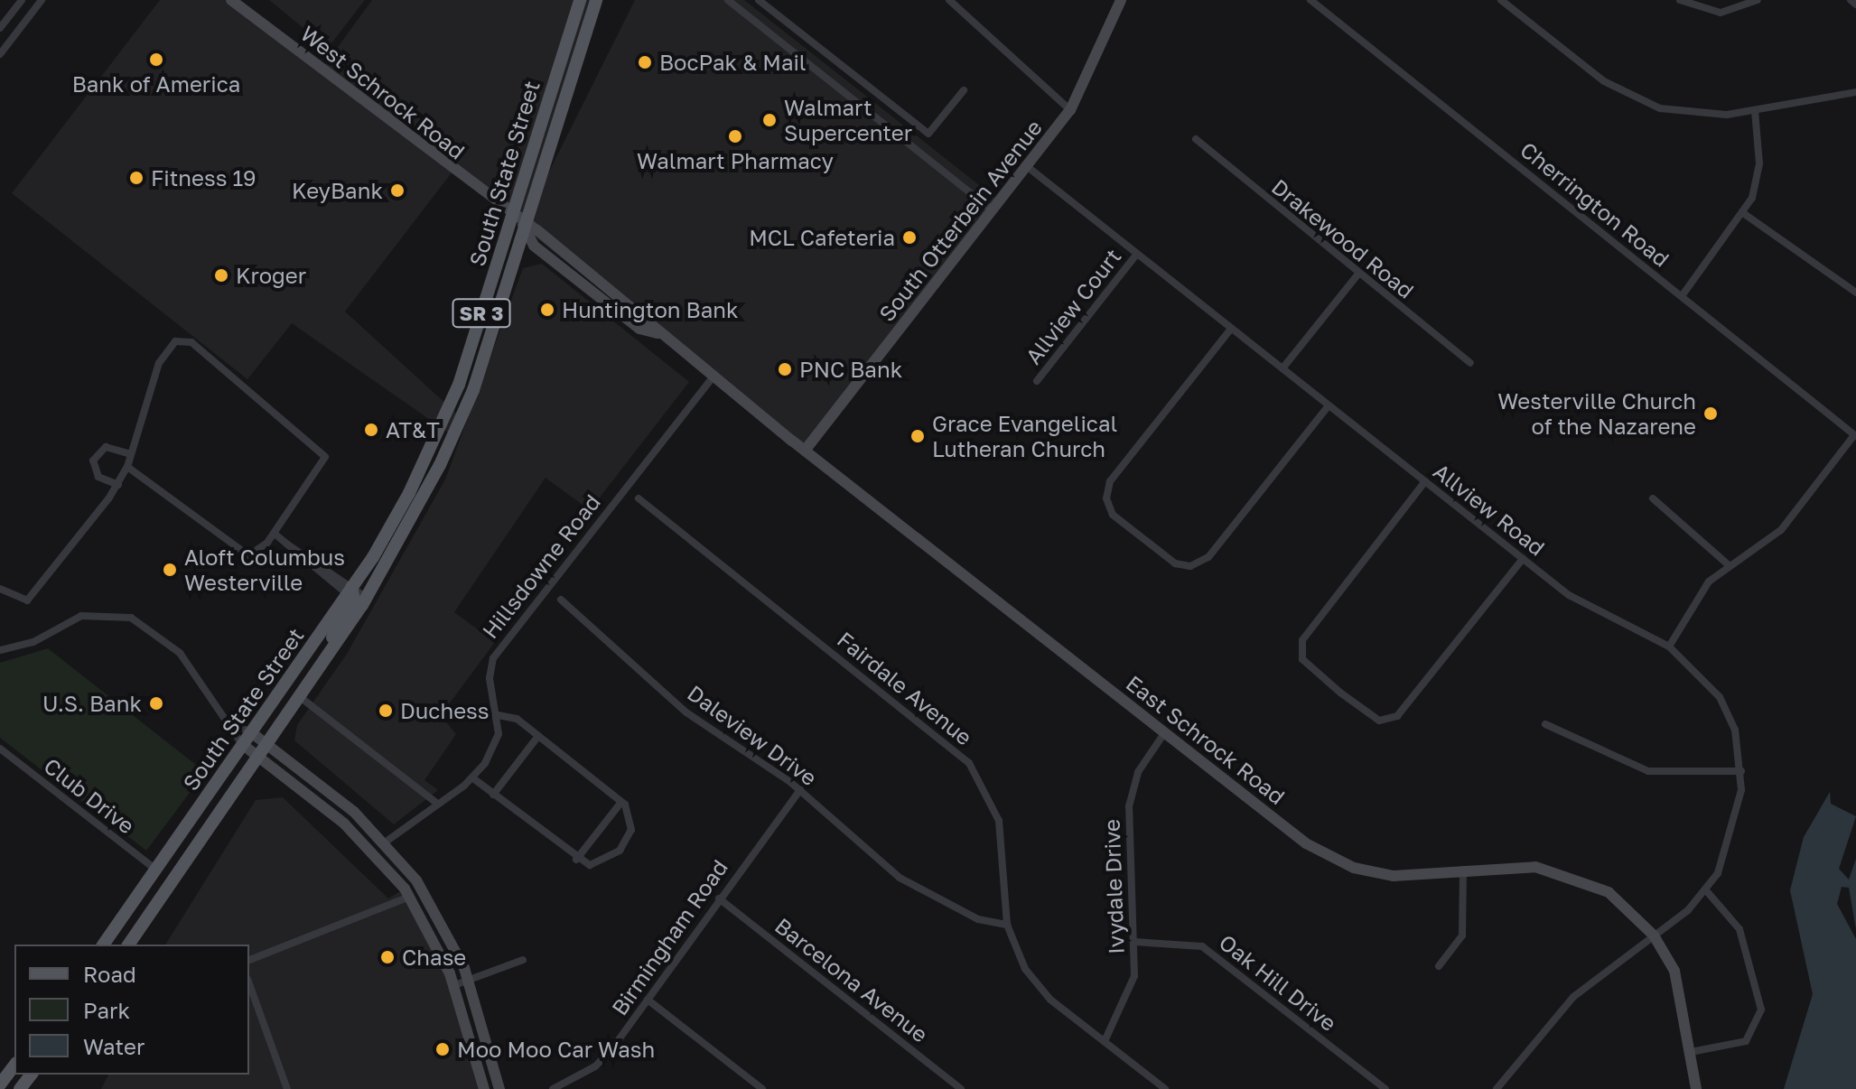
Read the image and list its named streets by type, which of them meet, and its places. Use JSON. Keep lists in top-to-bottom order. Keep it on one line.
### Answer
{"streets":{"main road":["South State Street","SR 3"],"street":["West Schrock Road","Cherrington Road","South Otterbein Avenue","Drakewood Road","Allview Court","Allview Road","Hillsdowne Road","Fairdale Avenue","Daleview Drive","East Schrock Road","Club Drive","Ivydale Drive","Birmingham Road","Barcelona Avenue","Oak Hill Drive"]},"crossings":[["West Schrock Road","South State Street"],["West Schrock Road","East Schrock Road"],["South State Street","East Schrock Road"],["South State Street","Club Drive"],["South Otterbein Avenue","Allview Road"],["South Otterbein Avenue","East Schrock Road"],["Allview Court","Allview Road"],["Allview Road","East Schrock Road"],["Hillsdowne Road","East Schrock Road"],["Fairdale Avenue","Daleview Drive"],["Fairdale Avenue","Ivydale Drive"],["Daleview Drive","Birmingham Road"],["East Schrock Road","Ivydale Drive"],["Ivydale Drive","Oak Hill Drive"],["Birmingham Road","Barcelona Avenue"]],"places":["Bank of America","BocPak & Mail","Walmart Supercenter","Walmart Pharmacy","Fitness 19","KeyBank","MCL Cafeteria","Kroger","Huntington Bank","PNC Bank","Westerville Church of the Nazarene","AT&T","Grace Evangelical Lutheran Church","Aloft Columbus Westerville","U.S. Bank","Duchess","Chase","Moo Moo Car Wash"],"legend":["Road","Park","Water"]}
